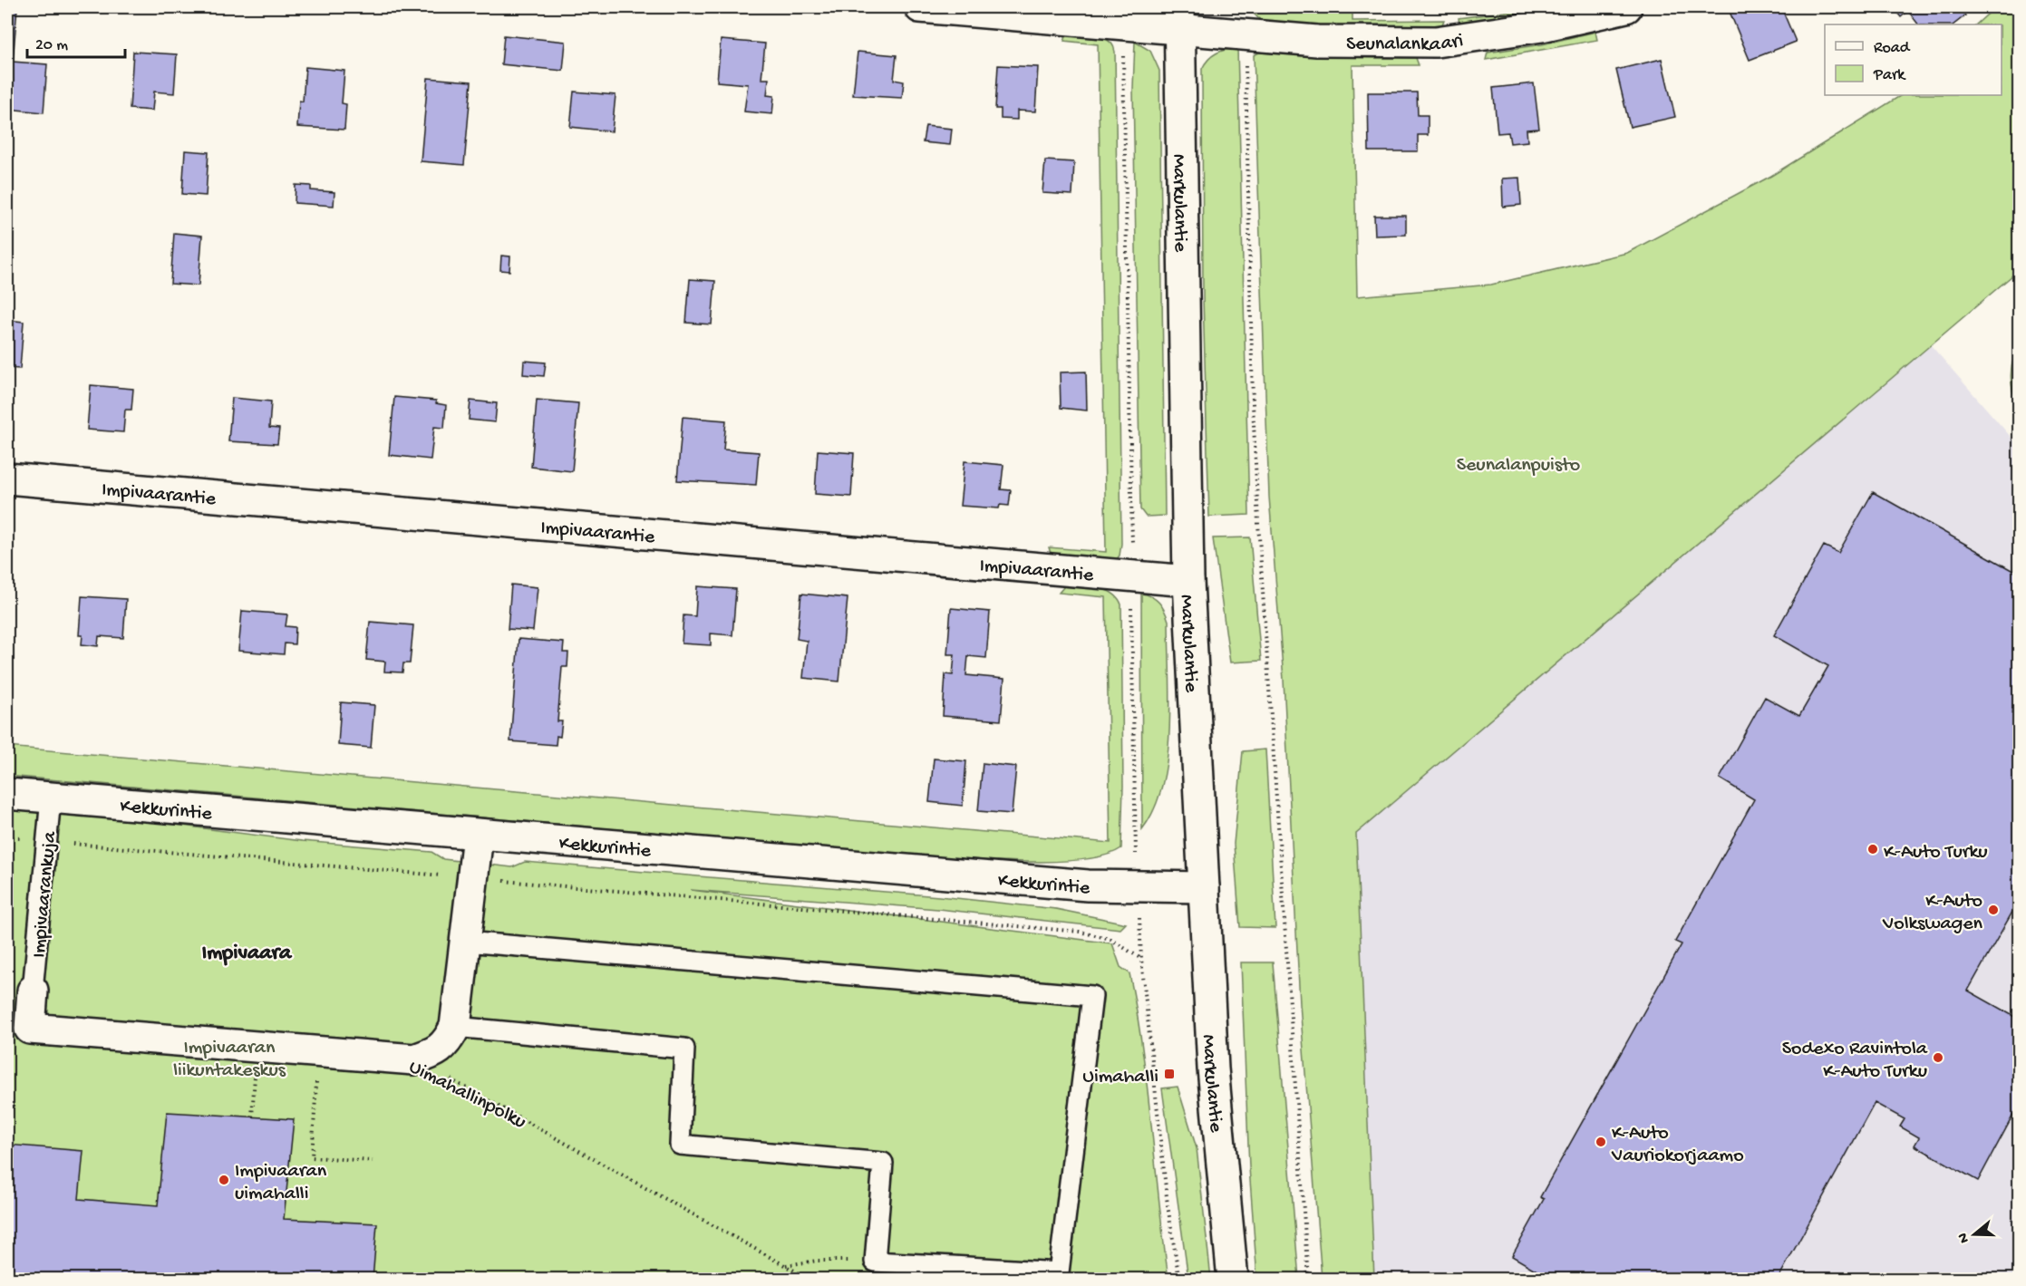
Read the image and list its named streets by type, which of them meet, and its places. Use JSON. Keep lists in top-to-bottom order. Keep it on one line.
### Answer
{"streets":{"street":["Seunalankaari","Markulantie","Impivaarantie","Kekkurintie","Uimahallinpolku"],"lane":["Impivaarankuja"]},"crossings":[["Seunalankaari","Markulantie"],["Markulantie","Impivaarantie"],["Markulantie","Kekkurintie"],["Kekkurintie","Impivaarankuja"],["Impivaarankuja","Uimahallinpolku"]],"districts":["Impivaara"],"parks":["Seunalanpuisto","Impivaaran liikuntakeskus"],"places":{"other":["K-Auto Turku","K-Auto Volkswagen","Sodexo Ravintola K-Auto Turku","K-Auto Vauriokorjaamo","Impivaaran uimahalli"],"transit":["Uimahalli"]},"legend":["Road","Park"],"scale_bar":"20 m","north":"left"}
